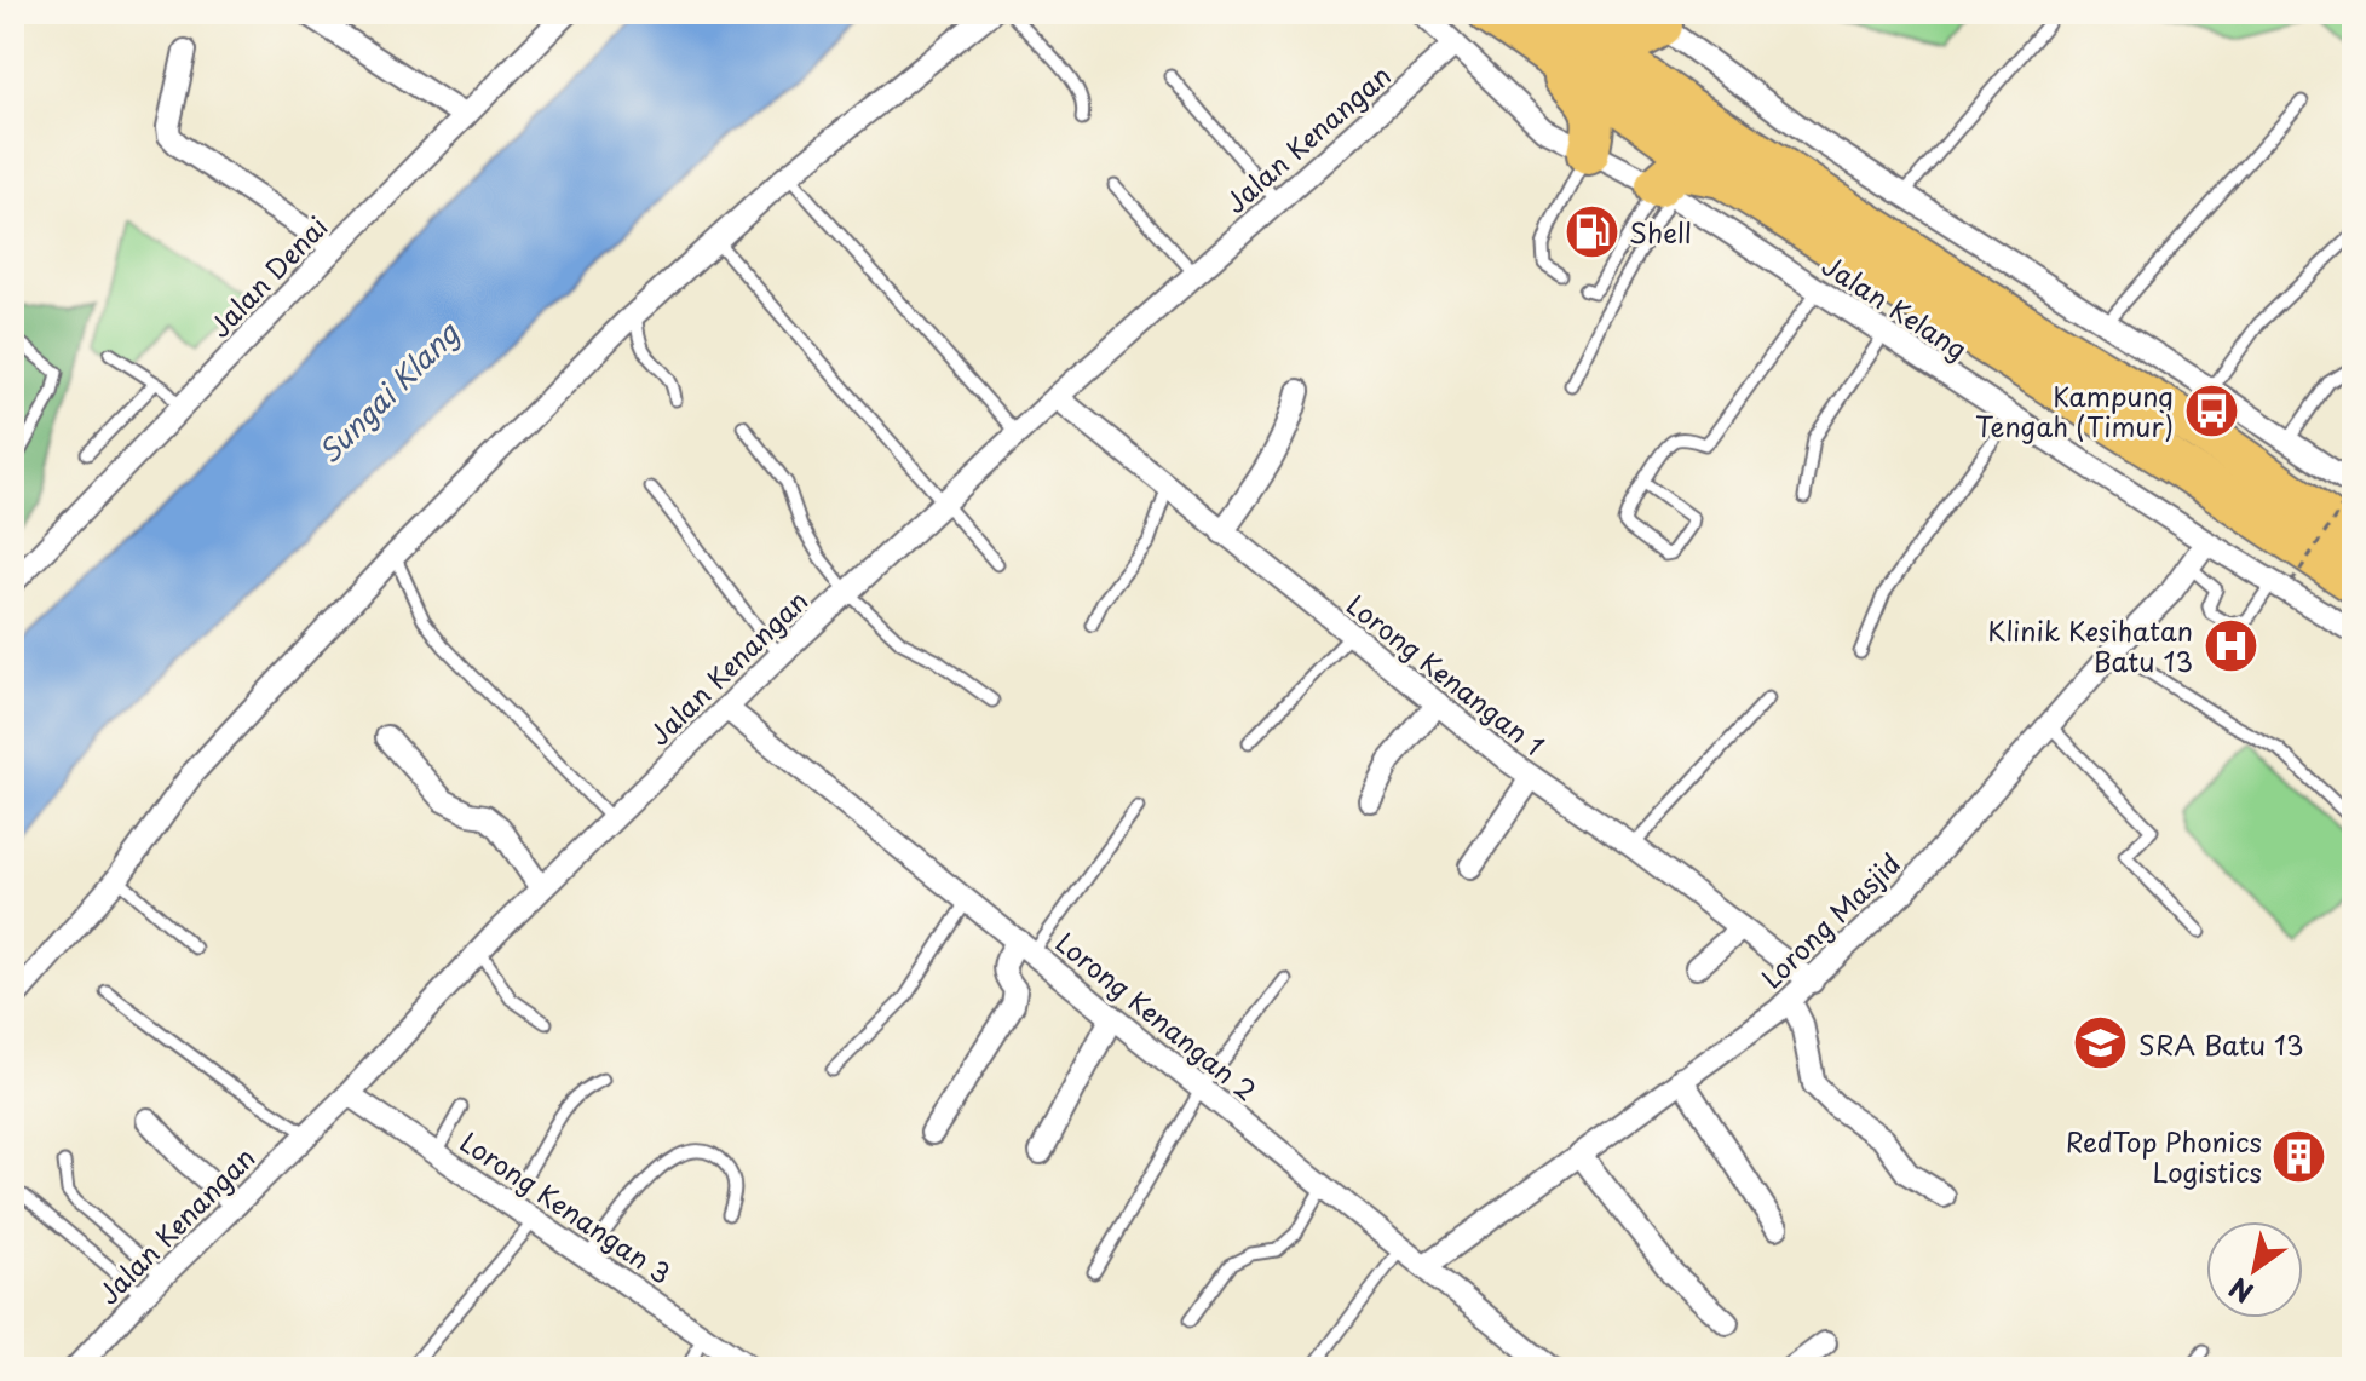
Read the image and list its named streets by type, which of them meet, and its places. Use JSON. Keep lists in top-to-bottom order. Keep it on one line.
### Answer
{"streets":{"street":["Jalan Kenangan","Jalan Denai","Jalan Kelang","Lorong Kenangan 1","Lorong Masjid","Lorong Kenangan 2","Lorong Kenangan 3"]},"crossings":[["Jalan Kenangan","Jalan Kelang"],["Jalan Kenangan","Lorong Kenangan 1"],["Jalan Kenangan","Lorong Kenangan 2"],["Jalan Kenangan","Lorong Kenangan 3"],["Jalan Kelang","Lorong Masjid"],["Lorong Kenangan 1","Lorong Masjid"],["Lorong Masjid","Lorong Kenangan 2"]],"water":["Sungai Klang"],"places":{"fuel station":["Shell"],"bus stop":["Kampung Tengah (Timur)"],"hospital":["Klinik Kesihatan Batu 13"],"school or university":["SRA Batu 13"],"building":["RedTop Phonics Logistics"]},"north":"bottom left"}
